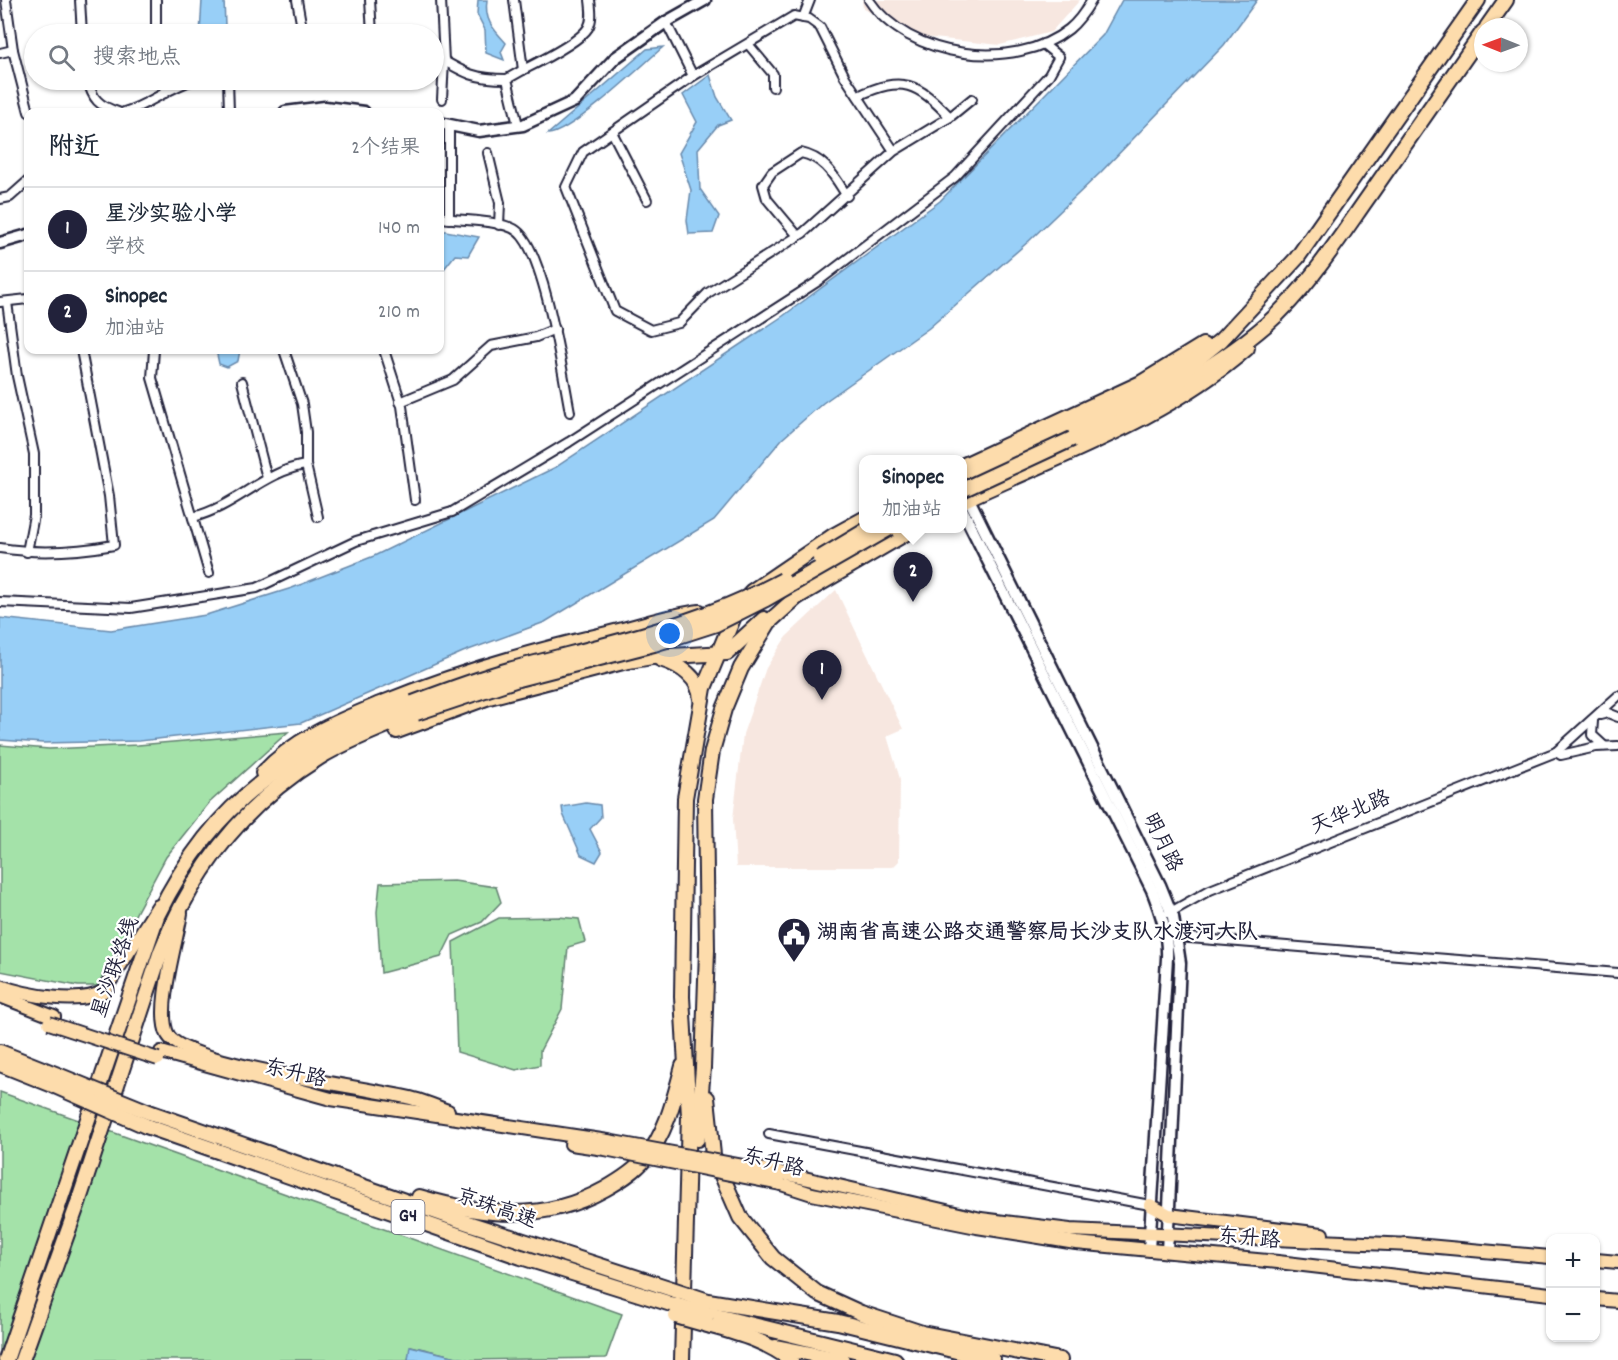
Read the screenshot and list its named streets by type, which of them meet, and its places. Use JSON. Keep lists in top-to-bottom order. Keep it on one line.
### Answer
{"streets":{"highway":["星沙联络线","京珠高速","G4"],"main road":["东升路"],"street":["天华北路","明月路"]},"crossings":[["天华北路","明月路"],["明月路","东升路"]],"places":{"public building":["湖南省高速公路交通警察局长沙支队水渡河大队"]},"north":"left","page":{"search":"搜索地点","heading":["附近","2个结果"],"list":[{"mark":"1","name":"星沙实验小学","note":"学校","value":"140 m"},{"mark":"2","name":"Sinopec","note":"加油站","value":"210 m"}],"popup":["Sinopec","加油站"],"pins":["2","1"],"map_buttons":["+","−"]}}
